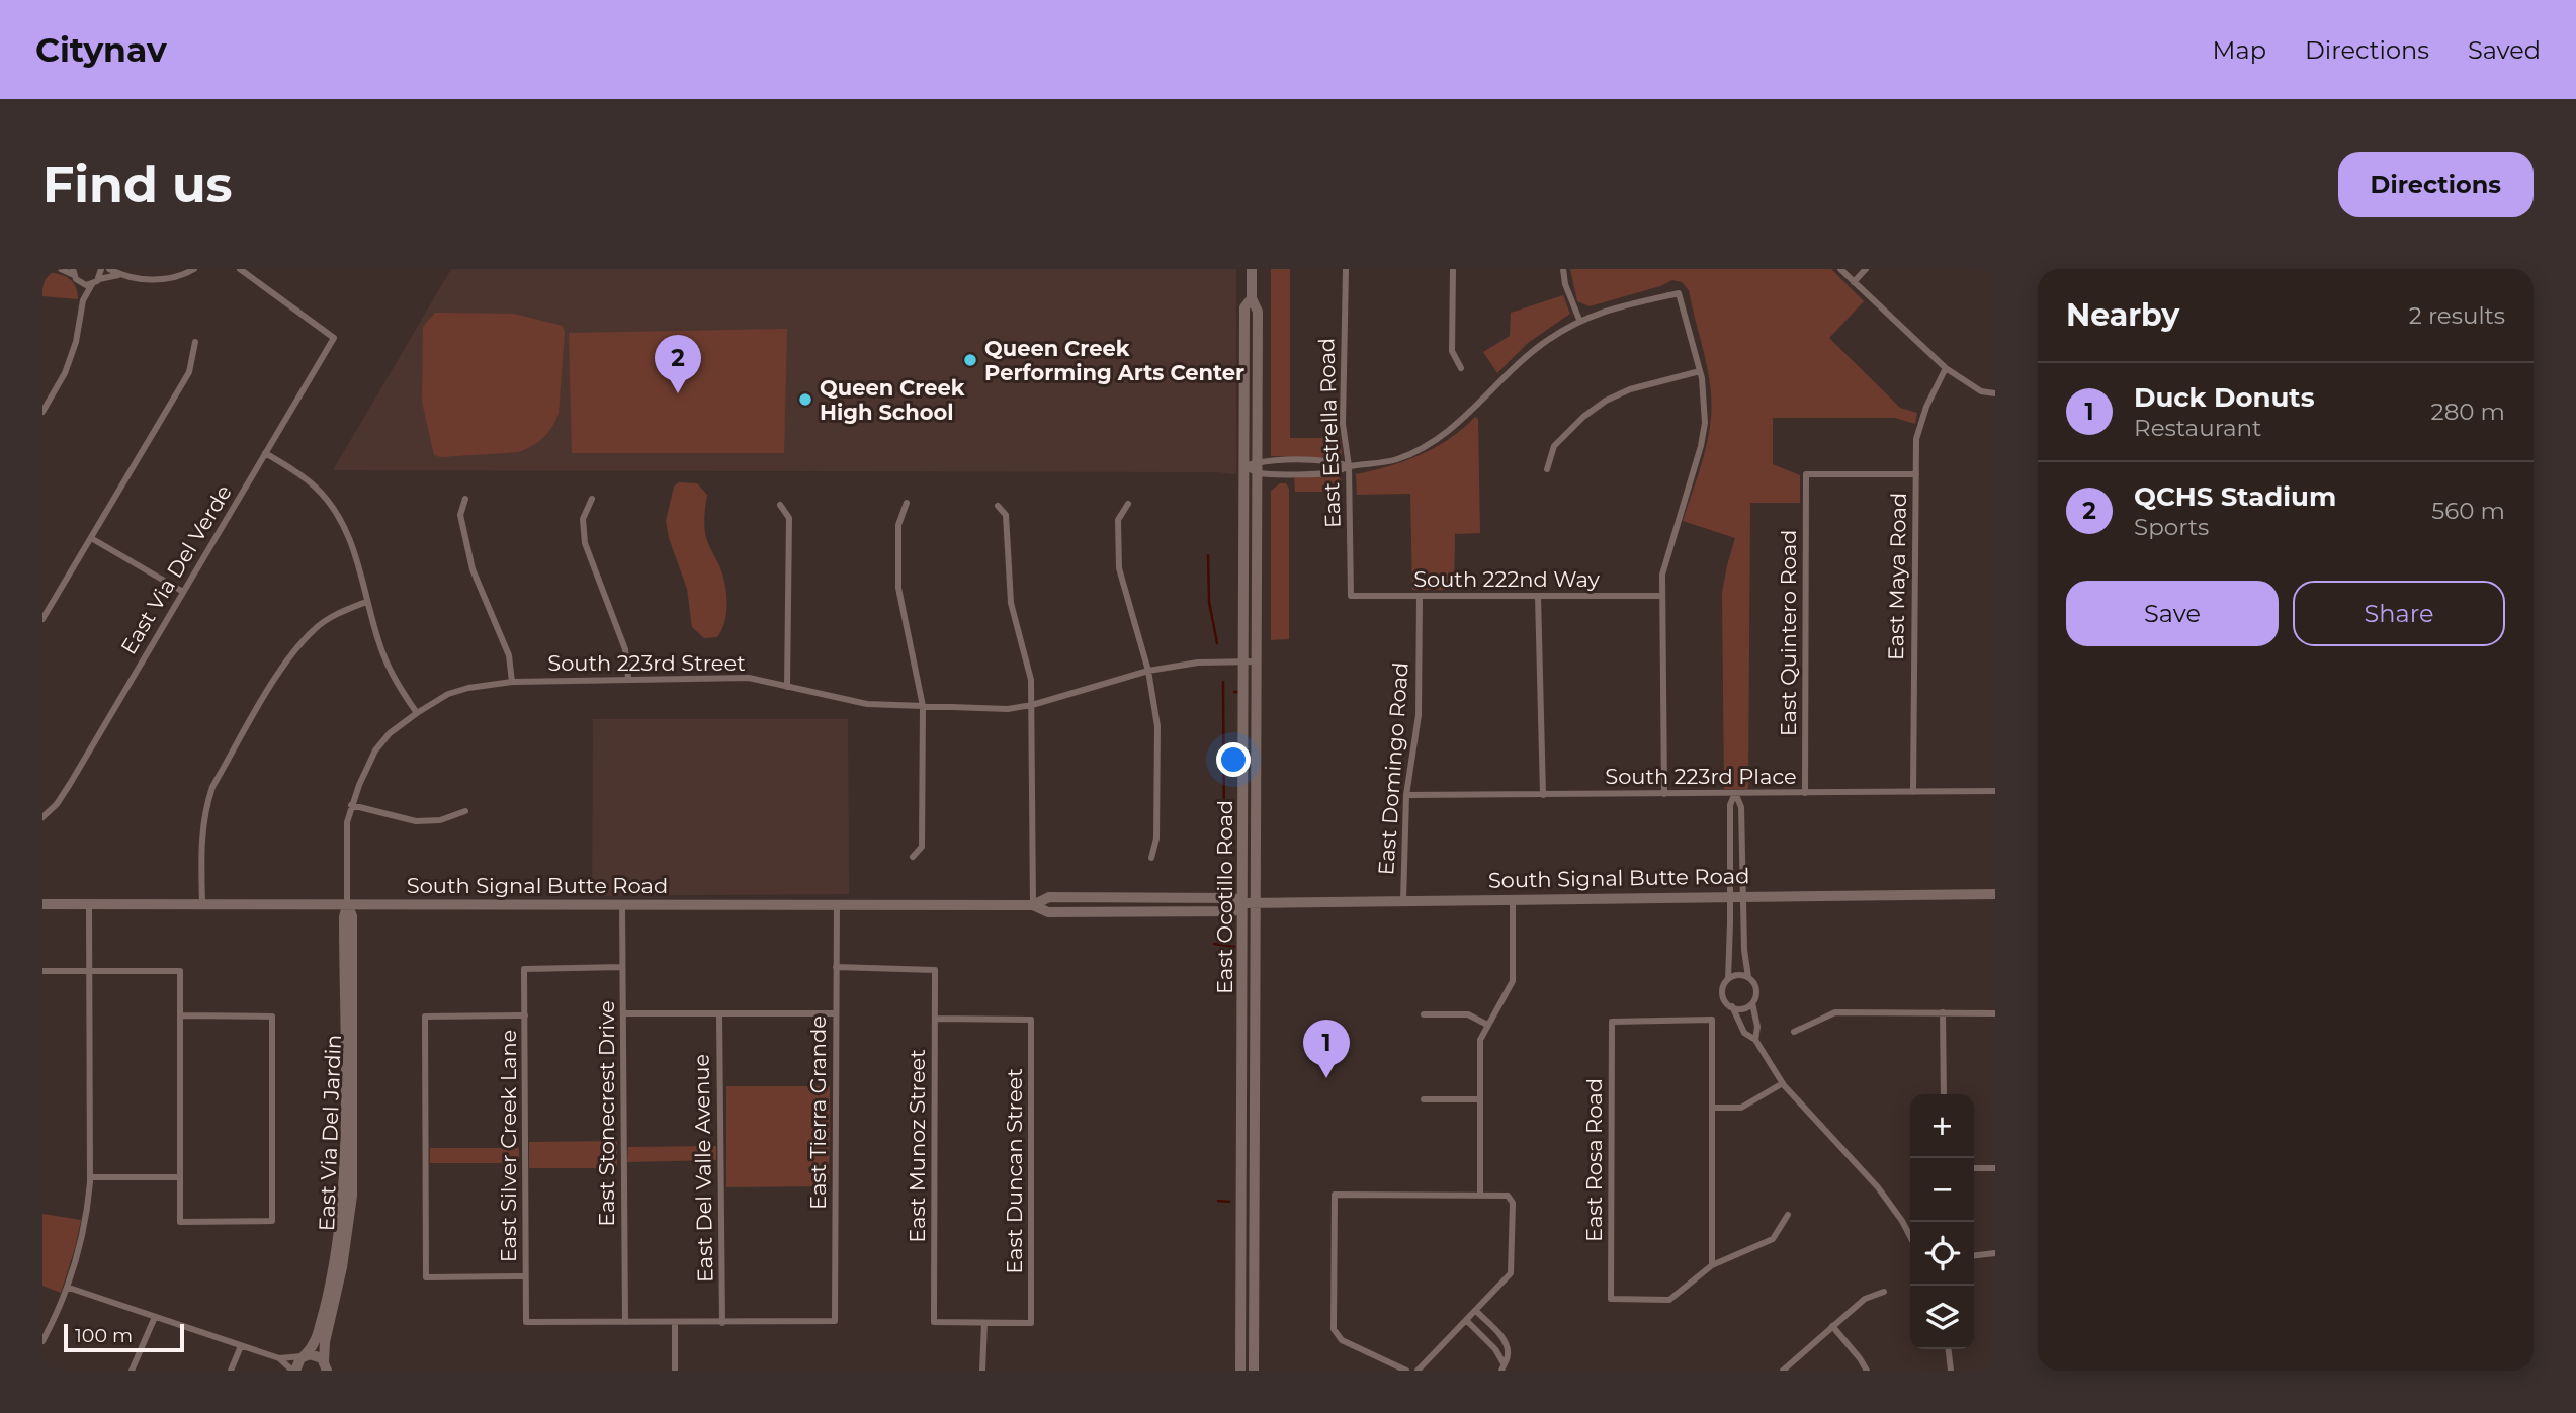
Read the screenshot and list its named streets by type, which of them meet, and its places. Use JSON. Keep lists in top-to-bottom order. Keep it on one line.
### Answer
{"streets":{"street":["East Estrella Road","East Via Del Verde","East Maya Road","South 222nd Way","East Quintero Road","South 223rd Street","East Domingo Road","South 223rd Place","South Signal Butte Road","East Ocotillo Road","East Tierra Grande","East Stonecrest Drive","East Via Del Jardin","East Silver Creek Lane","East Munoz Street","East Rosa Road","East Del Valle Avenue","East Duncan Street"]},"crossings":[["East Estrella Road","South 222nd Way"],["East Maya Road","East Quintero Road"],["East Maya Road","South 223rd Place"],["South 222nd Way","East Domingo Road"],["East Quintero Road","South 223rd Place"],["South 223rd Street","East Ocotillo Road"],["South 223rd Street","East Via Del Jardin"],["East Domingo Road","South 223rd Place"],["East Domingo Road","South Signal Butte Road"],["South Signal Butte Road","East Ocotillo Road"],["South Signal Butte Road","East Tierra Grande"],["South Signal Butte Road","East Stonecrest Drive"],["South Signal Butte Road","East Via Del Jardin"],["East Tierra Grande","East Munoz Street"],["East Tierra Grande","East Del Valle Avenue"],["East Stonecrest Drive","East Silver Creek Lane"],["East Munoz Street","East Duncan Street"]],"places":["Queen Creek Performing Arts Center","Queen Creek High School"],"scale_bar":"100 m","page":{"header":"Citynav","nav":["Map","Directions","Saved"],"buttons":["Directions",["Save","Share"]],"title":"Find us","heading":["Nearby","2 results"],"pins":["2","1"],"list":[{"mark":"1","name":"Duck Donuts","note":"Restaurant","value":"280 m"},{"mark":"2","name":"QCHS Stadium","note":"Sports","value":"560 m"}],"map_buttons":["+","−"],"scale":"100 m"}}
